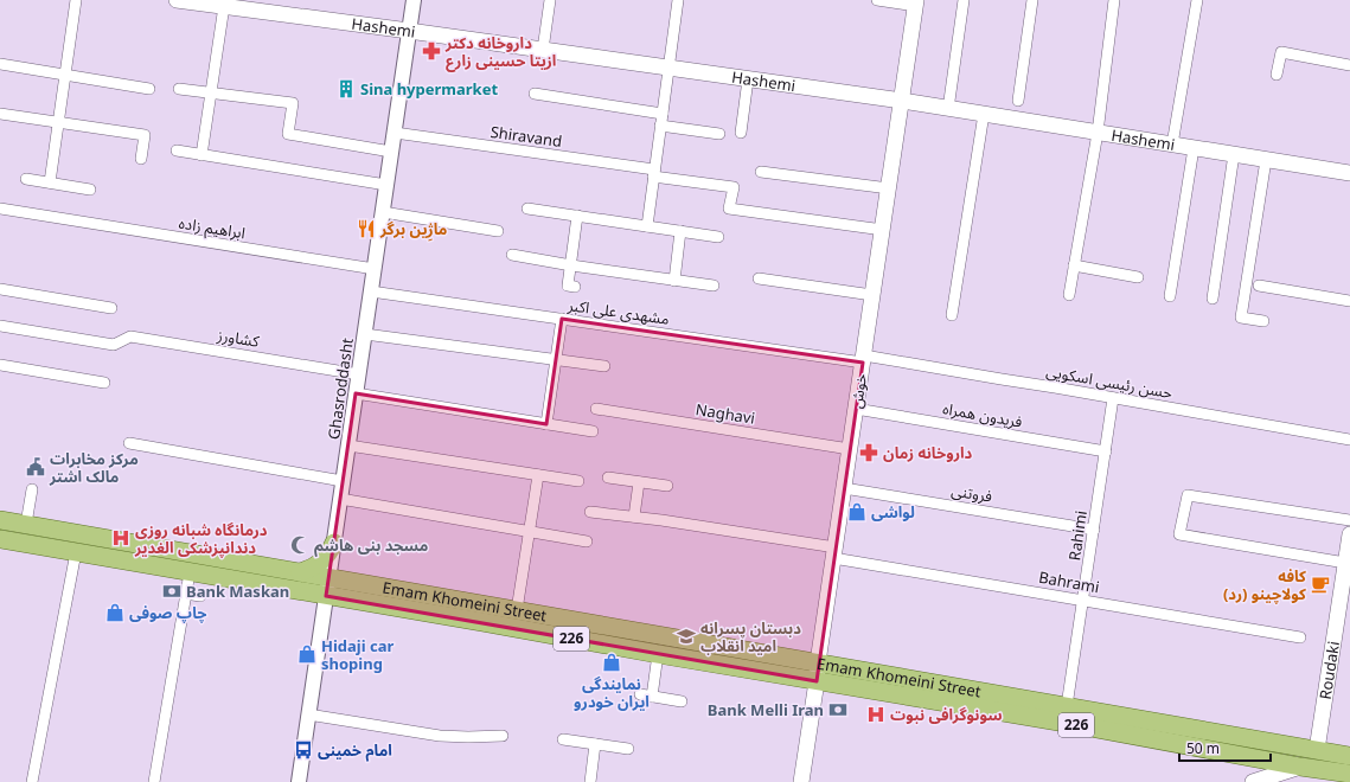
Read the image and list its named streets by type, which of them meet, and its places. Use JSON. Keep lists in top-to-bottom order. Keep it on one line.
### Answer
{"streets":{"main road":["Hashemi","خوش","Emam Khomeini Street","226","Roudaki"],"street":["Shiravand","ابراهیم زاده","مشهدی علی اکبر","کشاورز","حسن رئیسی اسکویی","Ghasroddasht","Naghavi","فریدون همراه","فروتنی","Rahimi","Bahrami"]},"crossings":[["Hashemi","Ghasroddasht"],["Hashemi","خوش"],["Shiravand","Ghasroddasht"],["Shiravand","خوش"],["ابراهیم زاده","Ghasroddasht"],["مشهدی علی اکبر","حسن رئیسی اسکویی"],["مشهدی علی اکبر","Ghasroddasht"],["مشهدی علی اکبر","خوش"],["کشاورز","Ghasroddasht"],["حسن رئیسی اسکویی","خوش"],["حسن رئیسی اسکویی","Rahimi"],["Ghasroddasht","Emam Khomeini Street"],["خوش","Naghavi"],["خوش","فریدون همراه"],["خوش","فروتنی"],["خوش","Bahrami"],["خوش","Emam Khomeini Street"],["فریدون همراه","Rahimi"],["فروتنی","Rahimi"],["Rahimi","Bahrami"],["Rahimi","Emam Khomeini Street"],["Emam Khomeini Street","Roudaki"]],"places":{"pharmacy":["داروخانه دکتر ازیتا حسینی زارع","داروخانه زمان"],"building":["Sina hypermarket"],"restaurant":["ماژِین برگر"],"public building":["مرکز مخابرات مالک اشتر"],"shop":["لواشی","چاپ صوفی","Hidaji car shoping","نمایندگی ایران خودرو"],"hospital":["درمانگاه شبانه روزی دندانپزشکی الغدیر","سونوگرافی نبوت"],"mosque":["مسجد بنی هاشم"],"cafe":["کافه کولاچینو (رد)"],"bank":["Bank Maskan","Bank Melli Iran"],"school or university":["دبستان پسرانه امید انقلاب"],"bus stop":["امام خمینی"]},"scale_bar":"50 m"}
